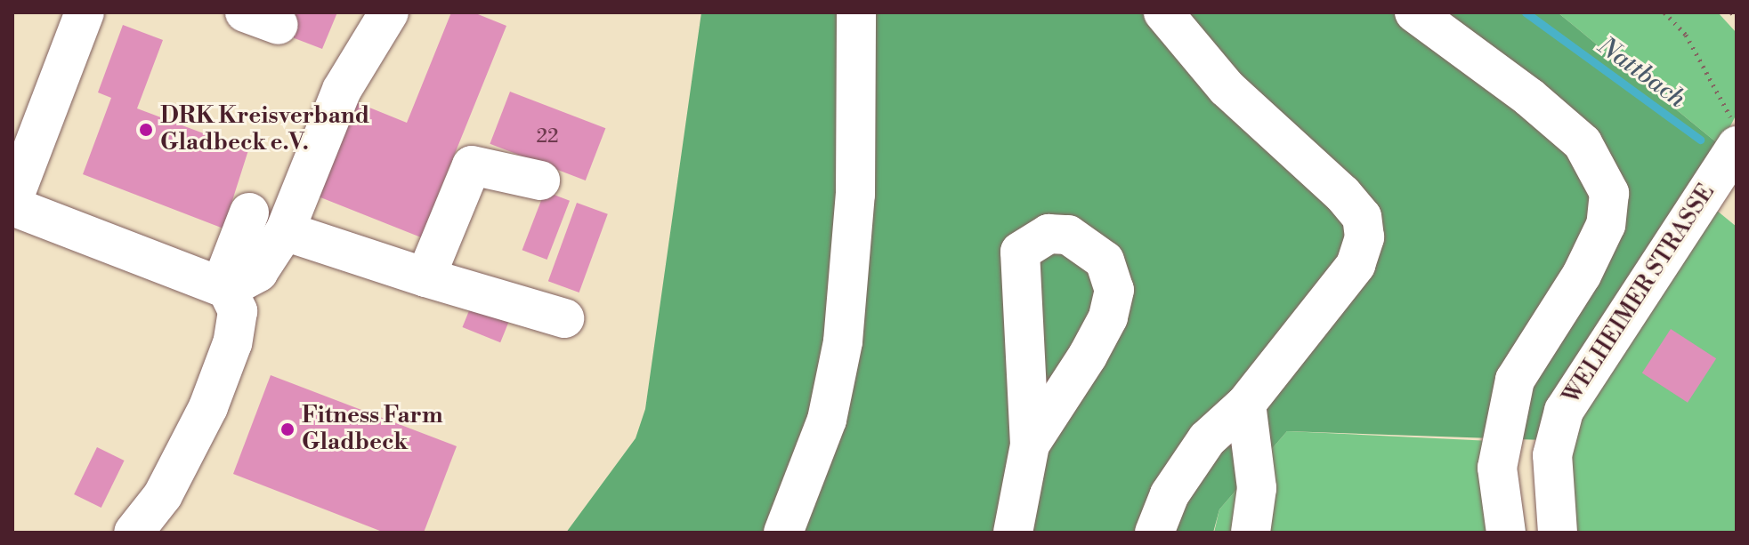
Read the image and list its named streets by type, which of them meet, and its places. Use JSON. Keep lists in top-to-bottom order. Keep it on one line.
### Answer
{"streets":{"street":["WELHEIMER STRASSE"]},"water":["Nattbach"],"places":["DRK Kreisverband Gladbeck e.V.","Fitness Farm Gladbeck"],"house_numbers":["22"]}
